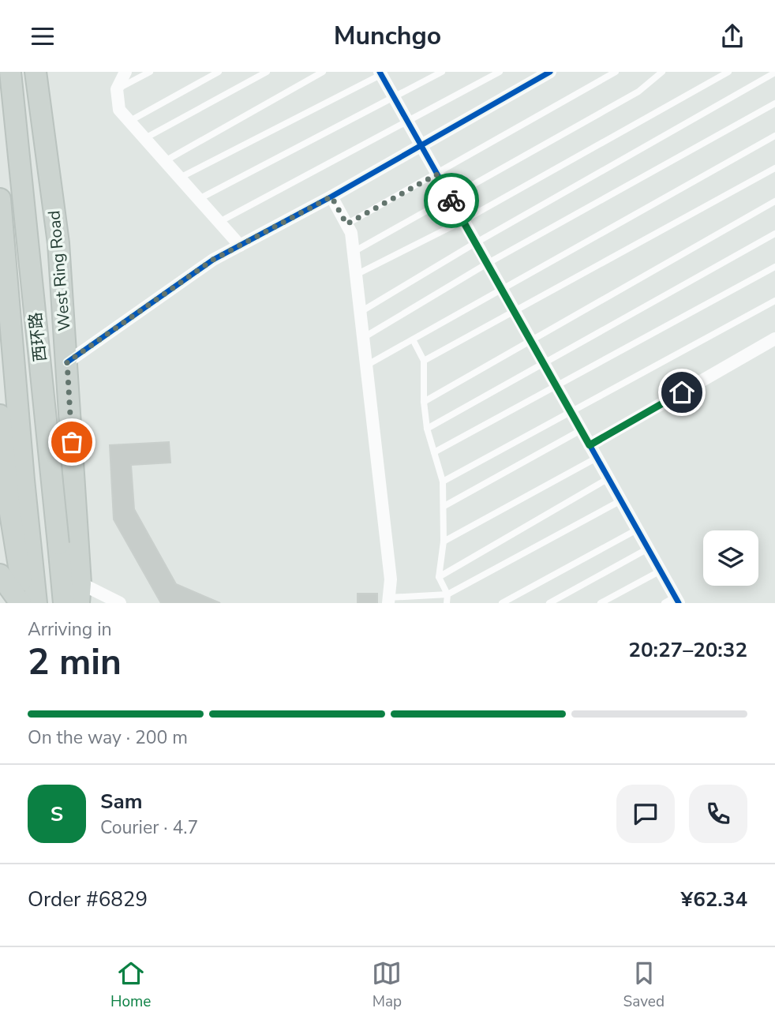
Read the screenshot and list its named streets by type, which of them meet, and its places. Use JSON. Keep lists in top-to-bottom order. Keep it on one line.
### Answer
{"streets":{"main road":["West Ring Road","西环路"]},"page":{"header":"Munchgo","heading":["2 min","Arriving in","20:27–20:32"],"panel":["Sam","Courier · 4.7","Order #6829","¥62.34"],"bar":"On the way · 200 m","round":"S","tabs":["Home","Map","Saved"]}}
